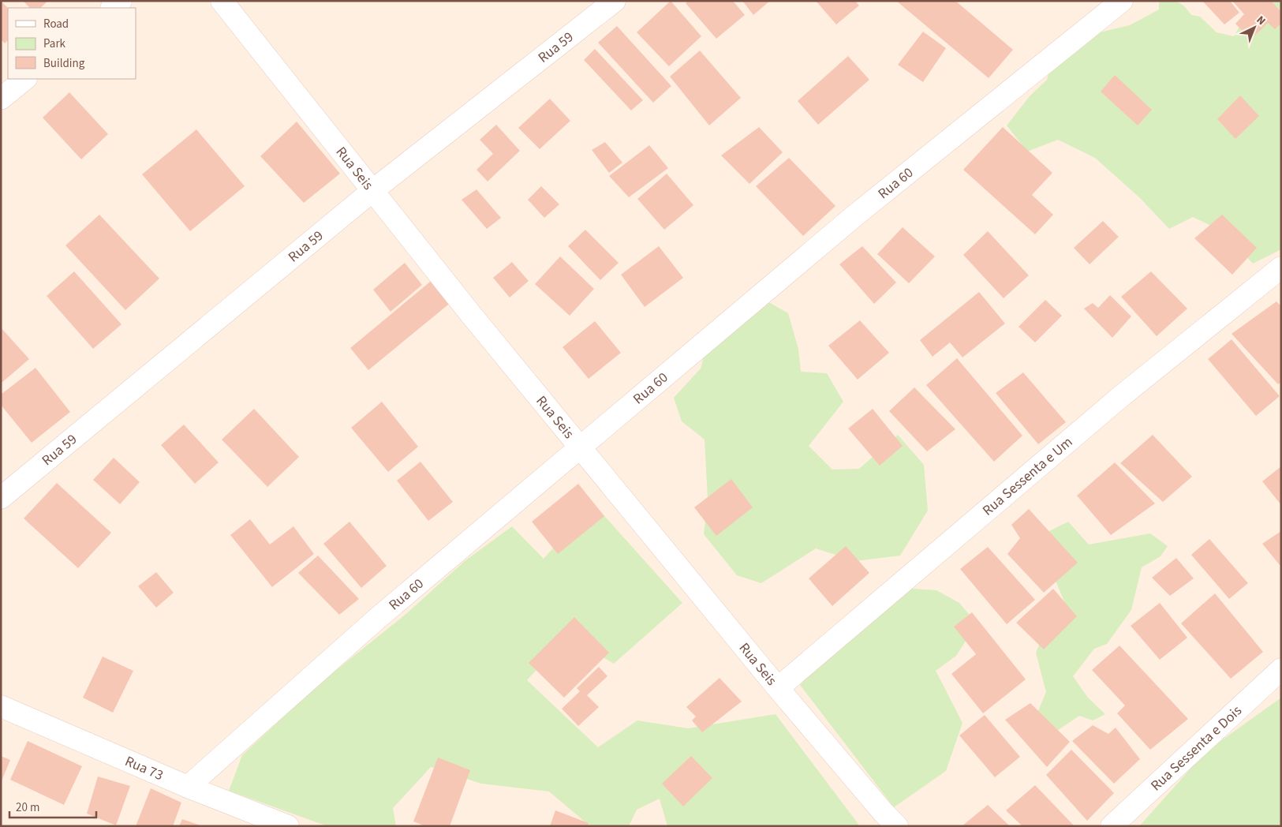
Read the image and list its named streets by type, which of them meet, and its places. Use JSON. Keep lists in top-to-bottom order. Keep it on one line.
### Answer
{"streets":{"street":["Rua 59","Rua Seis","Rua 60","Rua Sessenta e Um","Rua Sessenta e Dois","Rua 73"]},"crossings":[["Rua 59","Rua Seis"],["Rua Seis","Rua 60"],["Rua Seis","Rua Sessenta e Um"],["Rua 60","Rua 73"]],"legend":["Road","Park","Building"],"scale_bar":"20 m","north":"top right"}
